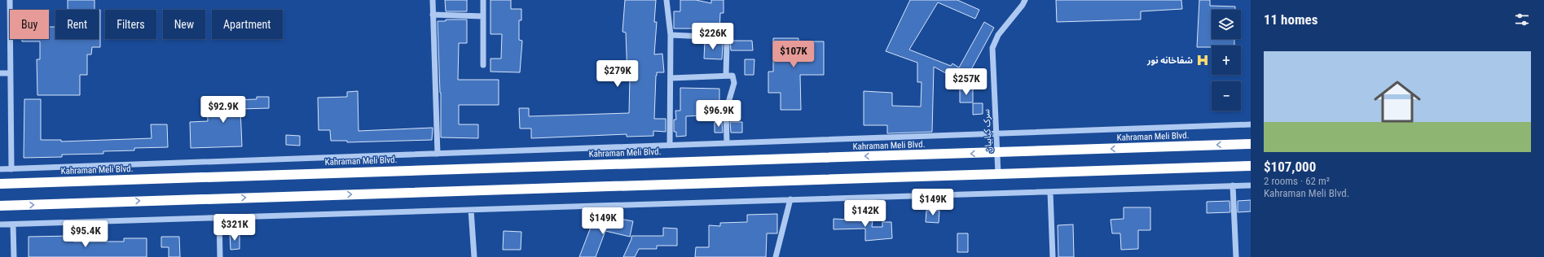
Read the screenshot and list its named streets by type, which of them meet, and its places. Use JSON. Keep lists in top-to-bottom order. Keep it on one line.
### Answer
{"streets":{"highway":["Kahraman Meli Blvd."],"street":["سرک کبابیان"]},"crossings":[["سرک کبابیان","Kahraman Meli Blvd."]],"places":{"hospital":["شفاخانه نور"]},"page":{"heading":"11 homes","map_buttons":["+","−"],"chip":["Buy","Rent","Filters","New","Apartment"],"price":["$226K","$107K","$279K","$257K","$92.9K","$96.9K","$149K","$142K","$149K","$321K","$95.4K"],"list":[{"name":"$107,000","note":"2 rooms · 62 m² · Kahraman Meli Blvd."}]}}
